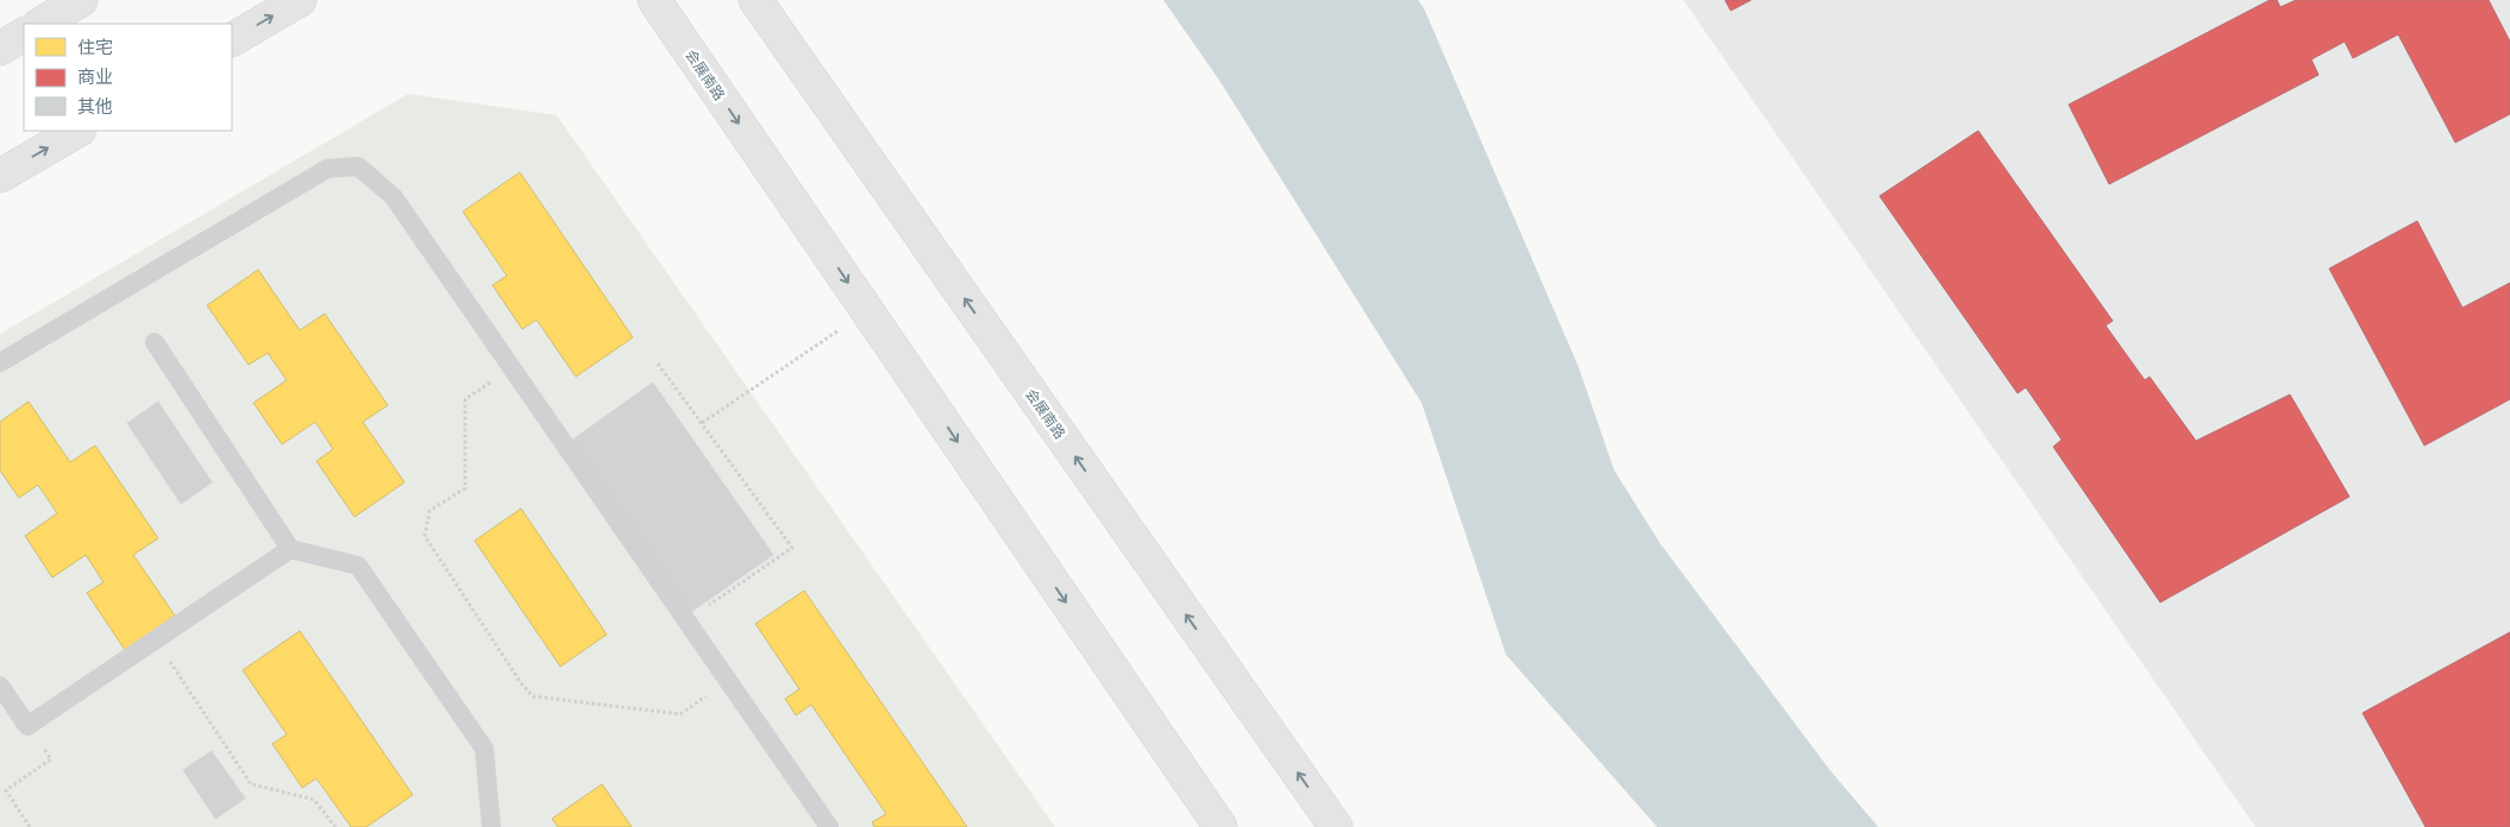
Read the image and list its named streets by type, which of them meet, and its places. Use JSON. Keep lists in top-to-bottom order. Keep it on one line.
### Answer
{"streets":{"main road":["会展南路"]},"legend":["住宅","商业","其他"]}
